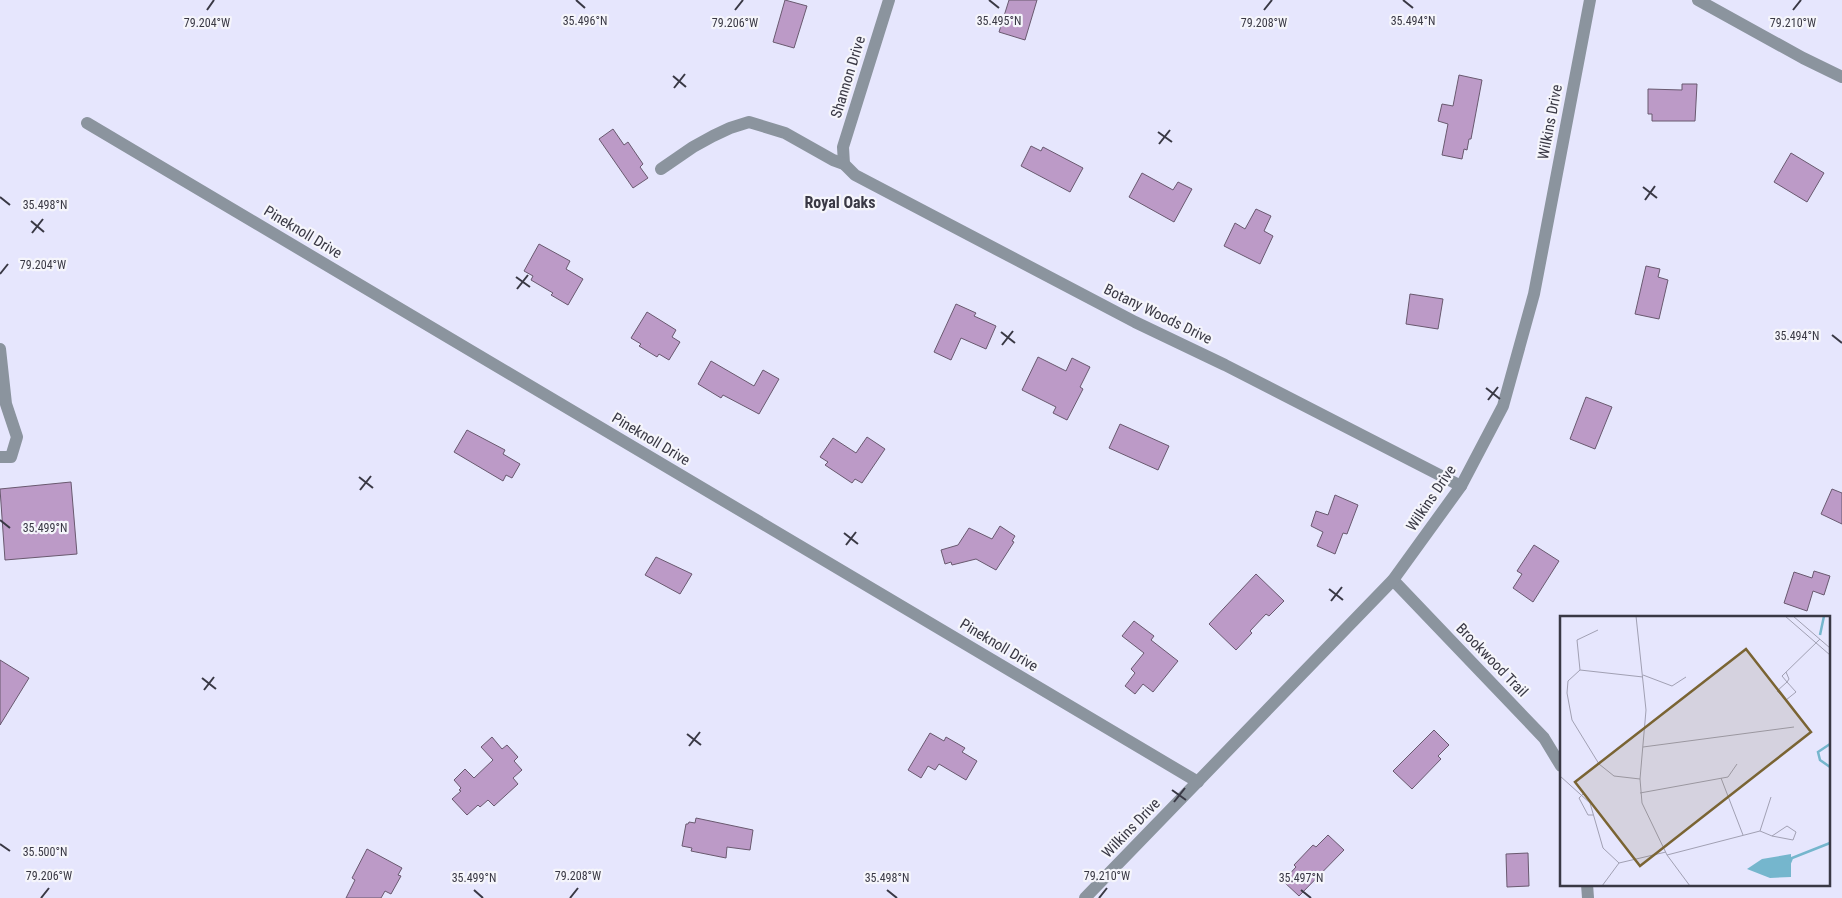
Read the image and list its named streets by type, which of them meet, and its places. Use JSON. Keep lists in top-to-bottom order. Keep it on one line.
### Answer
{"streets":{"street":["Shannon Drive","Wilkins Drive","Pineknoll Drive","Botany Woods Drive","Brookwood Trail"]},"crossings":[["Shannon Drive","Botany Woods Drive"],["Wilkins Drive","Pineknoll Drive"],["Wilkins Drive","Botany Woods Drive"],["Wilkins Drive","Brookwood Trail"]],"districts":["Royal Oaks"],"coordinates":["35.496°N","35.495°N","35.494°N","79.204°W","79.206°W","79.208°W","79.210°W","35.498°N","35.499°N","35.500°N","35.497°N"]}
